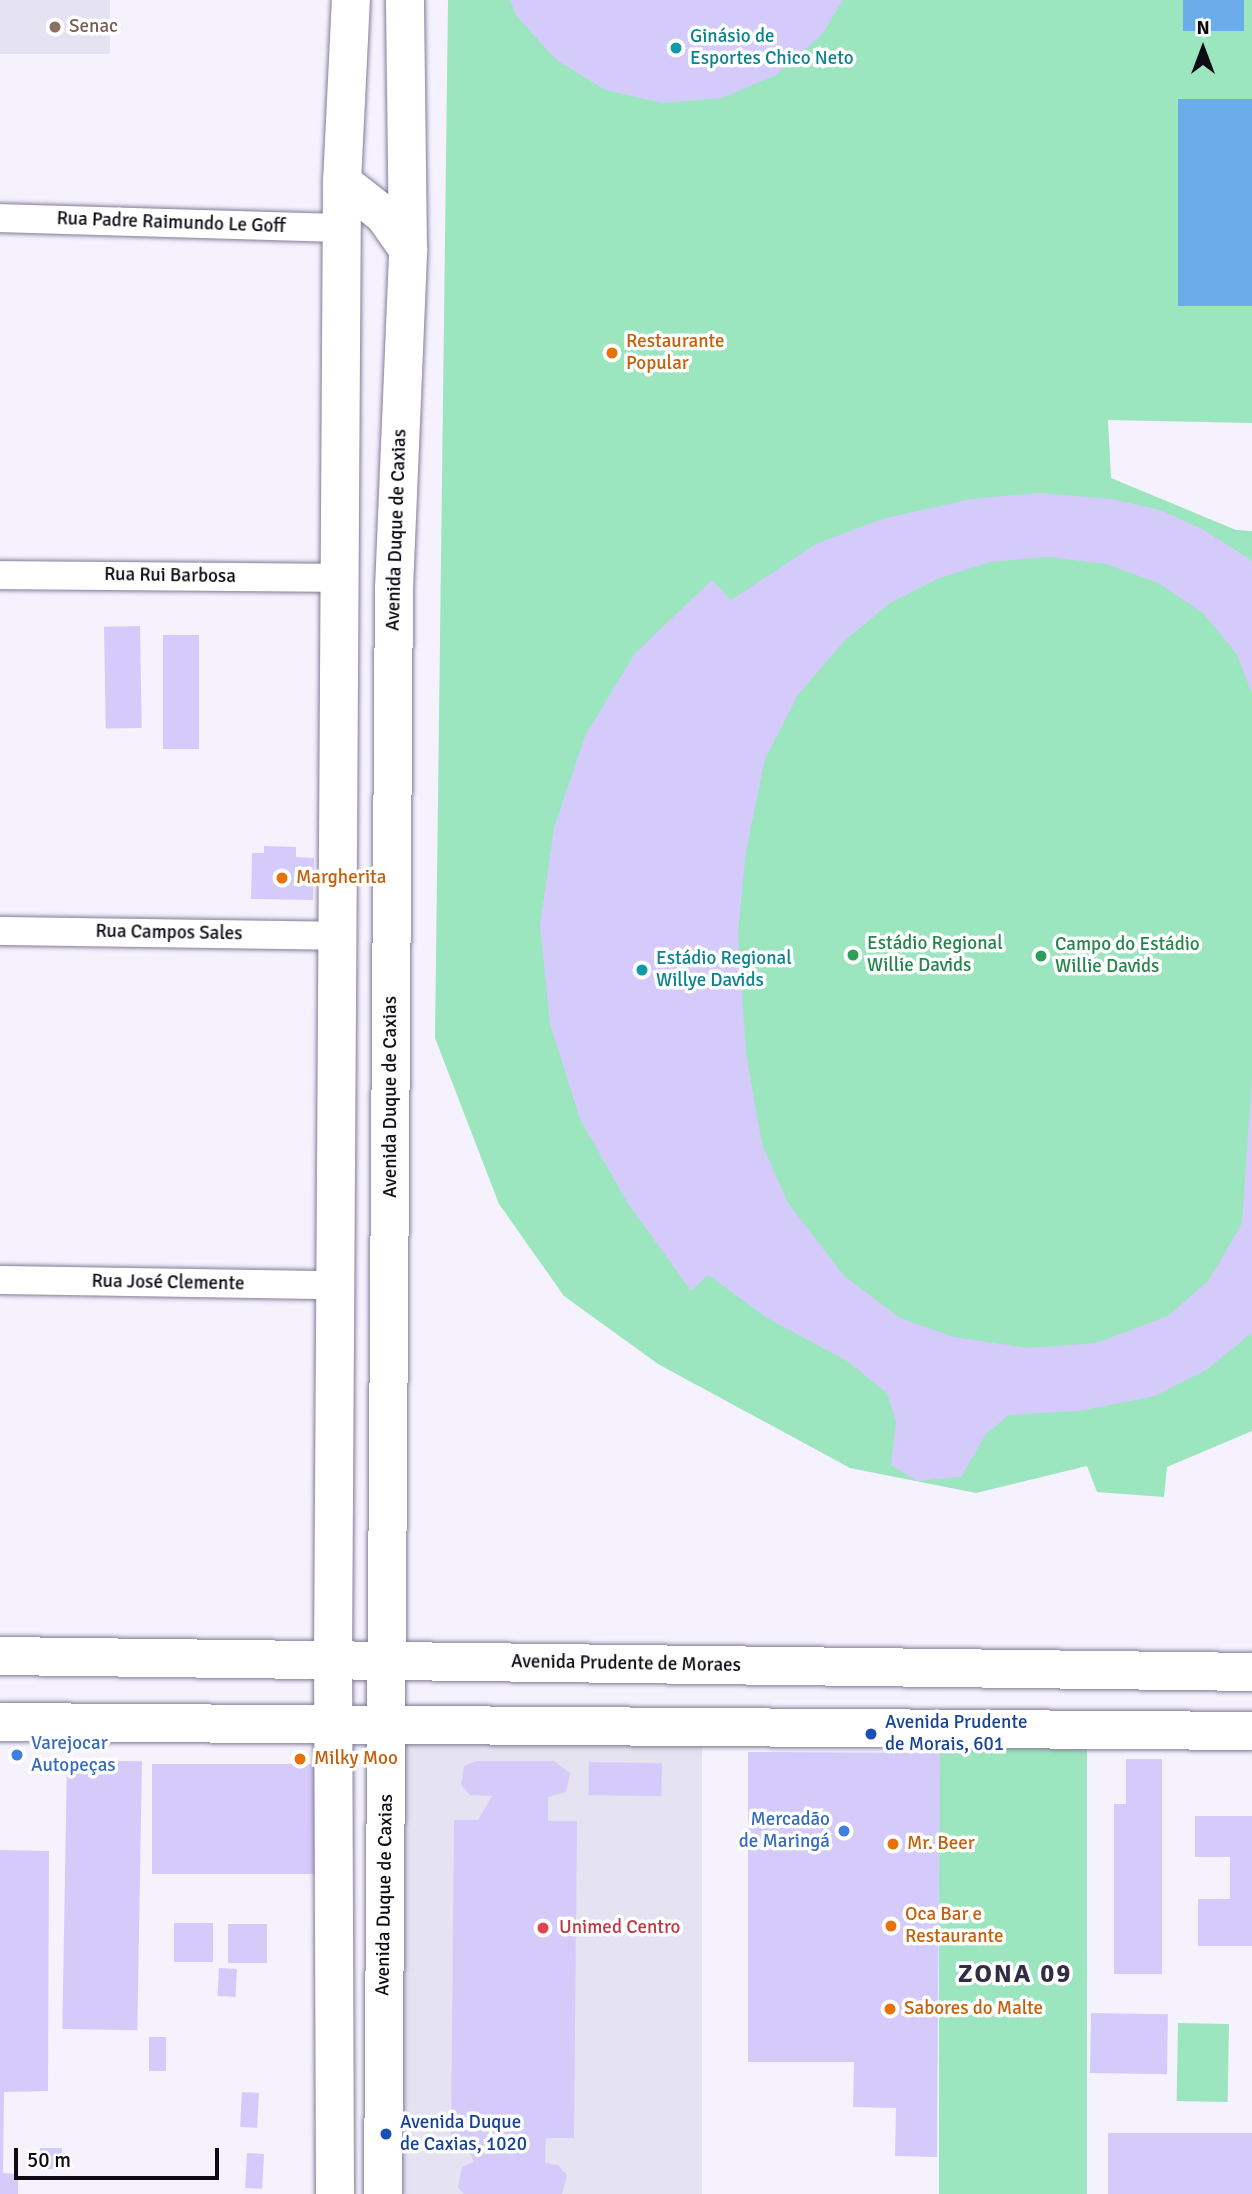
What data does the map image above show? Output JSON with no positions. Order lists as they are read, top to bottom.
{
  "streets": {
    "main road": ["Avenida Duque de Caxias", "Avenida Prudente de Moraes"],
    "street": [
      "Rua Padre Raimundo Le Goff",
      "Rua Rui Barbosa",
      "Rua Campos Sales",
      "Rua José Clemente"
    ]
  },
  "crossings": [
    ["Avenida Duque de Caxias", "Avenida Prudente de Moraes"]
  ],
  "districts": ["ZONA 09"],
  "places": [
    "Senac",
    "Ginásio de Esportes Chico Neto",
    "Restaurante Popular",
    "Margherita",
    "Estádio Regional Willie Davids",
    "Campo do Estádio Willie Davids",
    "Estádio Regional Willye Davids",
    "Avenida Prudente de Morais, 601",
    "Varejocar Autopeças",
    "Milky Moo",
    "Mercadão de Maringá",
    "Mr. Beer",
    "Oca Bar e Restaurante",
    "Unimed Centro",
    "Sabores do Malte",
    "Avenida Duque de Caxias, 1020"
  ],
  "scale_bar": "50 m",
  "north": "top"
}
